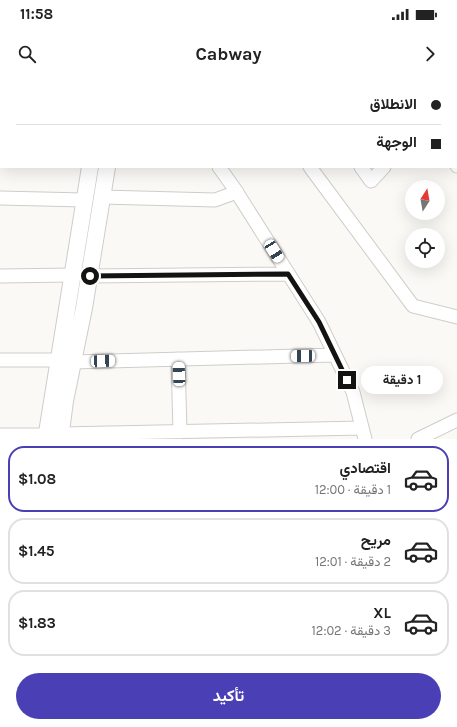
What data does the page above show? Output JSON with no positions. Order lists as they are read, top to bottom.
{
  "north": "top",
  "page": {
    "status": "11:58",
    "header": "Cabway",
    "banner": ["الانطلاق", "الوجهة"],
    "bubble": "1 دقيقة",
    "list": [
      {
        "name": "اقتصادي",
        "note": "1 دقيقة · 12:00",
        "value": "$1.08"
      },
      {
        "name": "مريح",
        "note": "2 دقيقة · 12:01",
        "value": "$1.45"
      },
      {
        "name": "XL",
        "note": "3 دقيقة · 12:02",
        "value": "$1.83"
      }
    ],
    "buttons": "تأكيد"
  }
}
